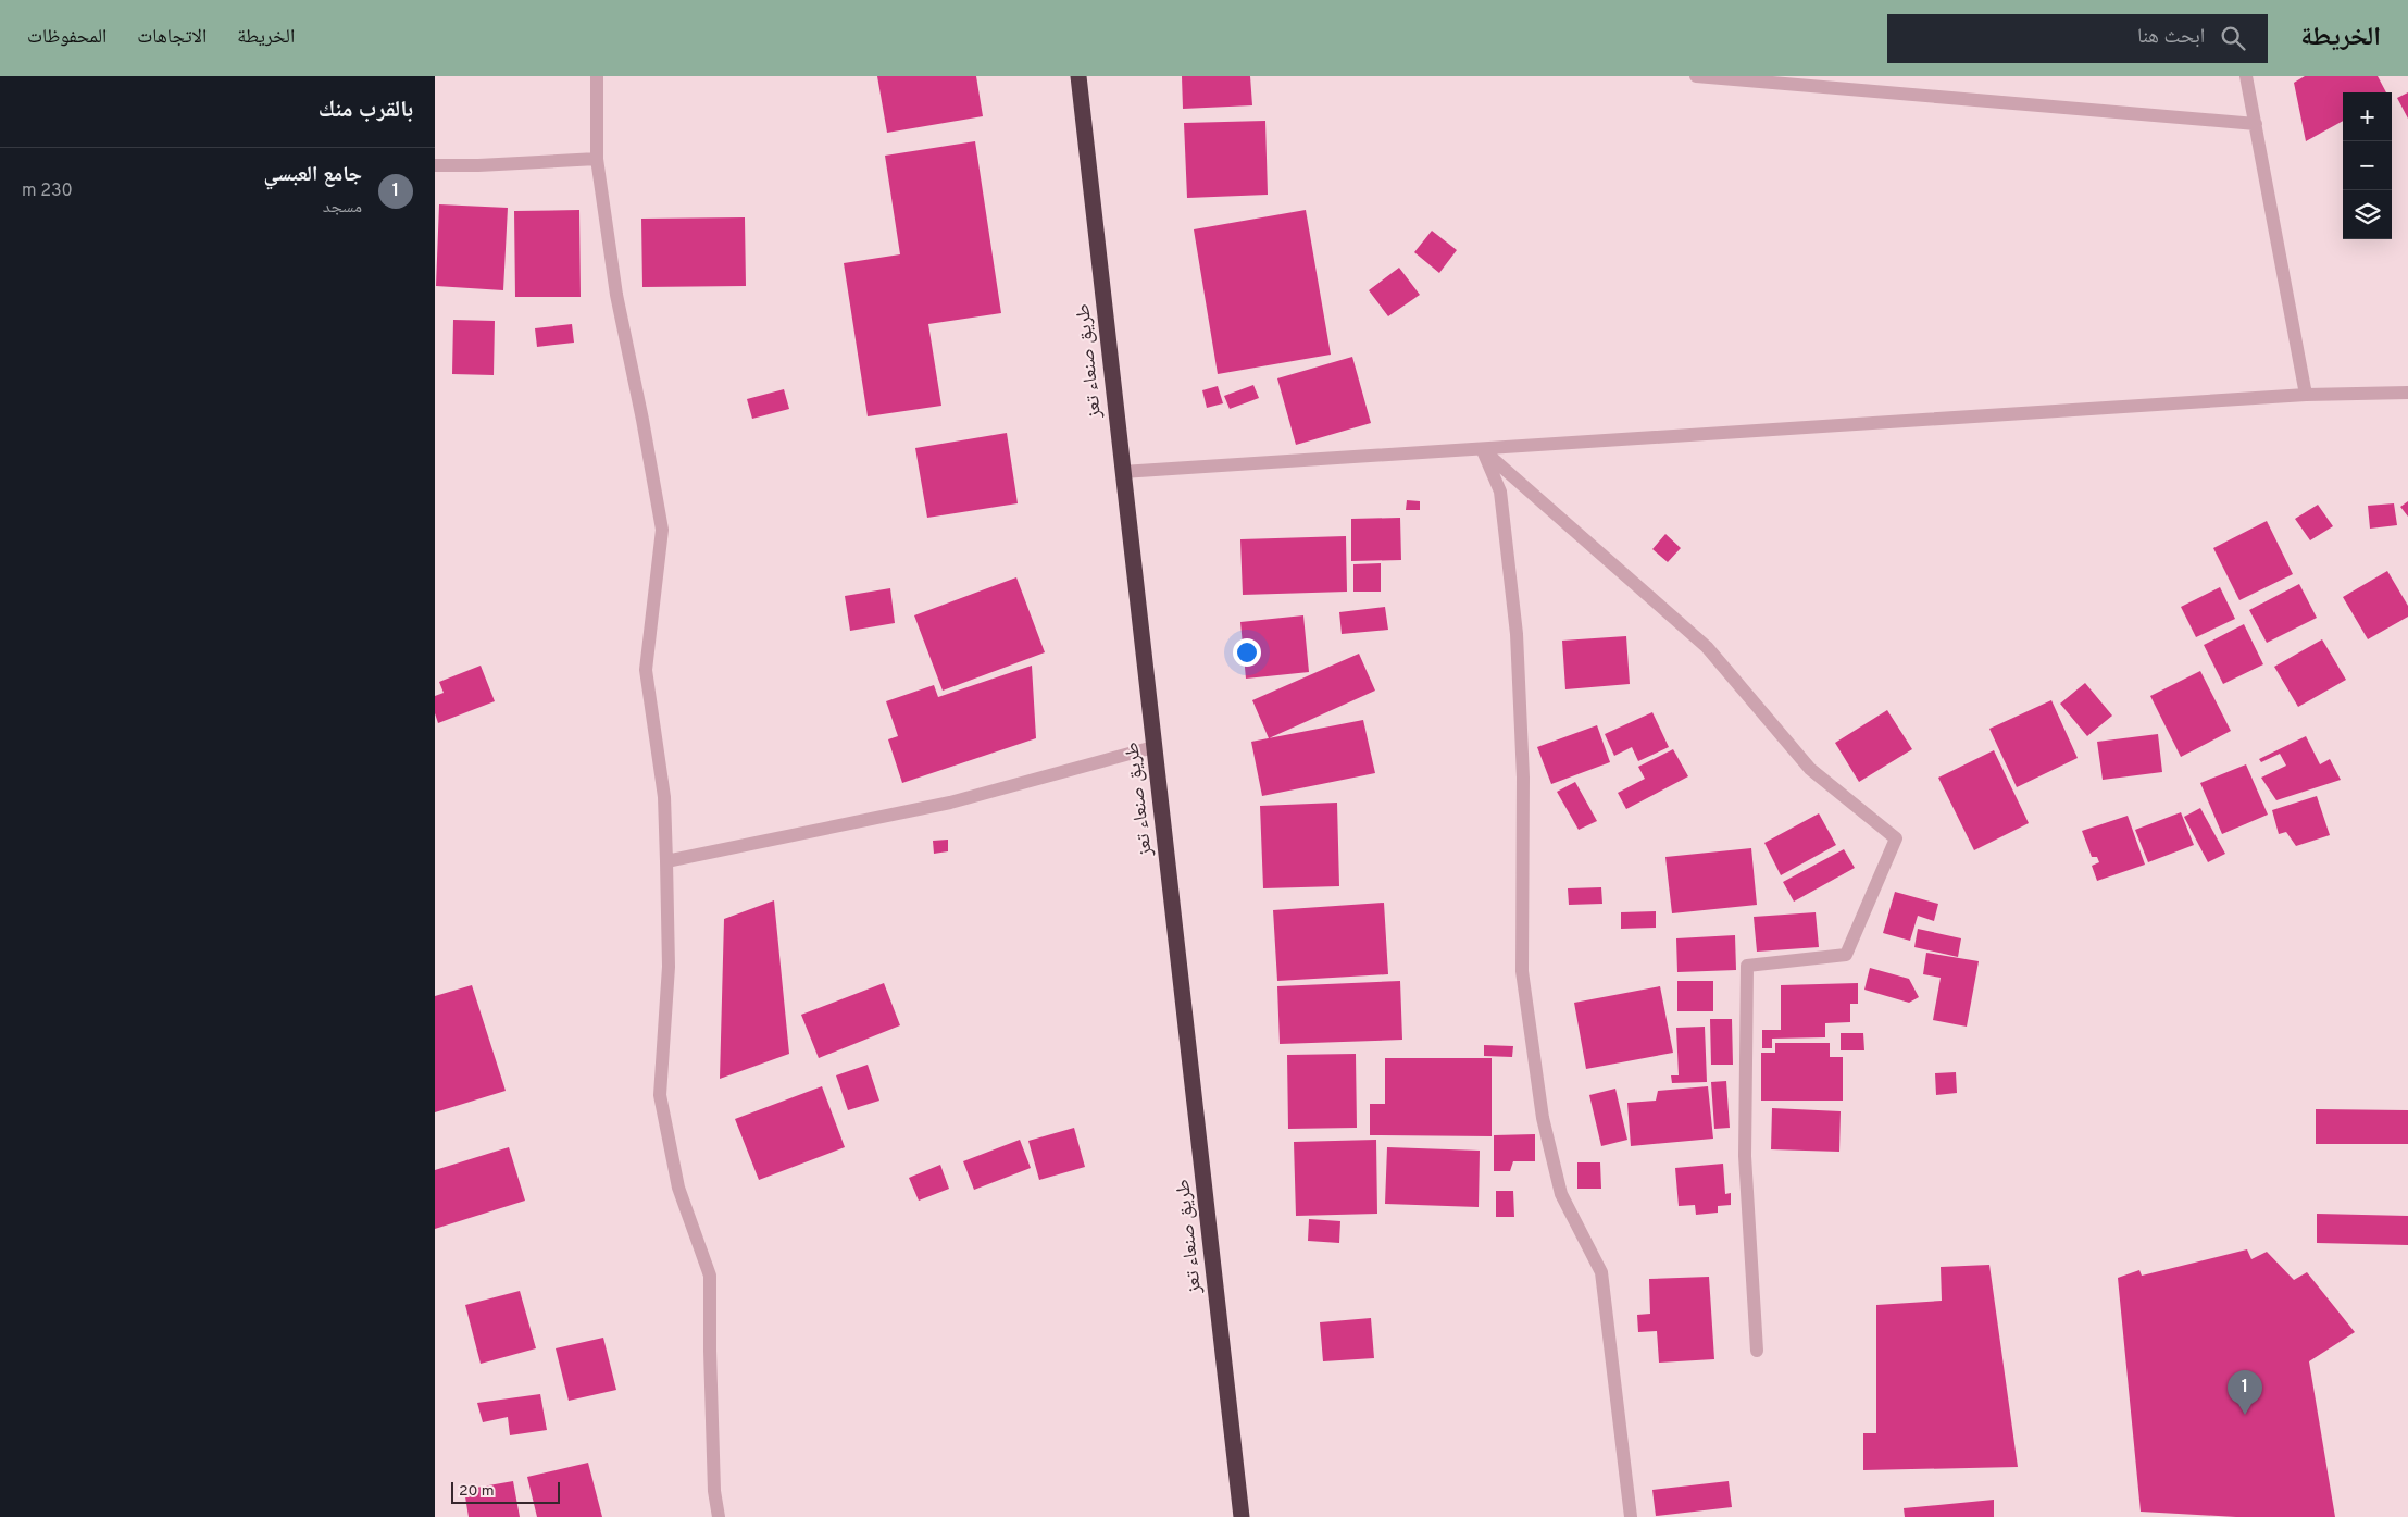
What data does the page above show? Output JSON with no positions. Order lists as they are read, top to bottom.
{
  "streets": {
    "highway": ["طريق صنعاء تعز"]
  },
  "scale_bar": "20 m",
  "page": {
    "header": "الخريطة",
    "search": "ابحث هنا",
    "nav": ["الخريطة", "الاتجاهات", "المحفوظات"],
    "heading": "بالقرب منك",
    "map_buttons": ["+", "−"],
    "list": [
      {
        "mark": "1",
        "name": "جامع العبسي",
        "note": "مسجد",
        "value": "230 m"
      }
    ],
    "pins": "1",
    "scale": "20 m"
  }
}
